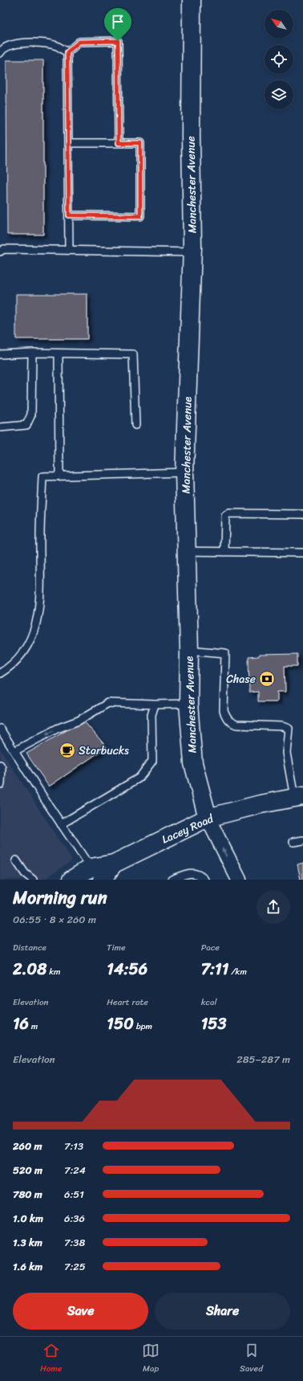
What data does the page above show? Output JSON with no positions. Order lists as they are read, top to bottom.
{
  "streets": {
    "street": ["Manchester Avenue", "Lacey Road"]
  },
  "crossings": [
    ["Manchester Avenue", "Lacey Road"]
  ],
  "places": {
    "bank": ["Chase"],
    "cafe": ["Starbucks"]
  },
  "north": "top left",
  "page": {
    "heading": ["Morning run", "06:55 · 8 × 260 m"],
    "stats": [
      ["Distance", "2.08 km"],
      ["Time", "14:56"],
      ["Pace", "7:11 /km"],
      ["Elevation", "16 m"],
      ["Heart rate", "150 bpm"],
      ["kcal", "153"]
    ],
    "chart": ["Elevation", "285–287 m"],
    "list": [
      {
        "name": "260 m",
        "note": "7:13"
      },
      {
        "name": "520 m",
        "note": "7:24"
      },
      {
        "name": "780 m",
        "note": "6:51"
      },
      {
        "name": "1.0 km",
        "note": "6:36"
      },
      {
        "name": "1.3 km",
        "note": "7:38"
      },
      {
        "name": "1.6 km",
        "note": "7:25"
      }
    ],
    "buttons": ["Save", "Share"],
    "tabs": ["Home", "Map", "Saved"]
  }
}
